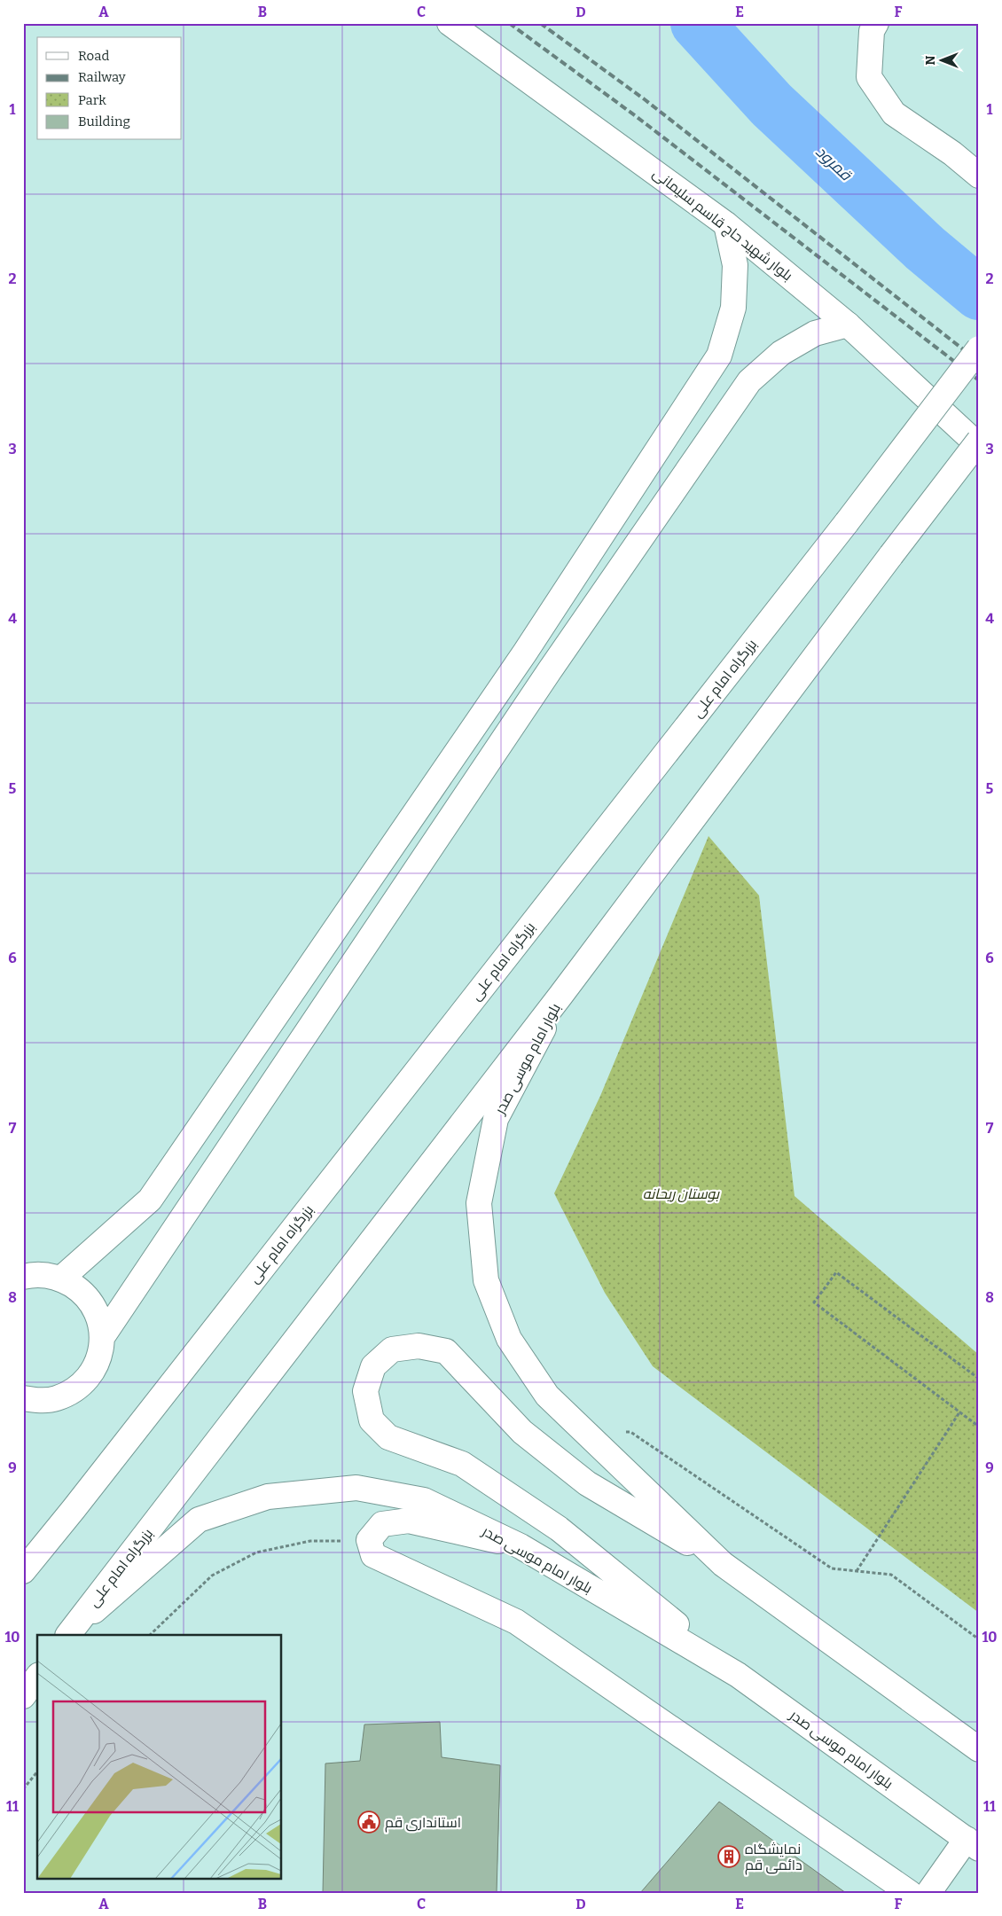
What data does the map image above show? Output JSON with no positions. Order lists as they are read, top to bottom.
{
  "streets": {
    "main road": ["بلوار شهید حاج قاسم سلیمانی", "بزرگراه امام علی", "بلوار امام موسی صدر"]
  },
  "crossings": [
    ["بزرگراه امام علی", "بلوار امام موسی صدر"]
  ],
  "water": ["قمرود"],
  "parks": ["بوستان ریحانه"],
  "places": {
    "public building": ["استانداری قم"],
    "building": ["نمایشگاه دائمی قم"]
  },
  "legend": [
    "Road",
    "Railway",
    "Park",
    "Building"
  ],
  "north": "left",
  "grid": {
    "columns": [
      "A",
      "B",
      "C",
      "D",
      "E",
      "F"
    ],
    "rows": [
      "1",
      "2",
      "3",
      "4",
      "5",
      "6",
      "7",
      "8",
      "9",
      "10",
      "11"
    ]
  }
}
